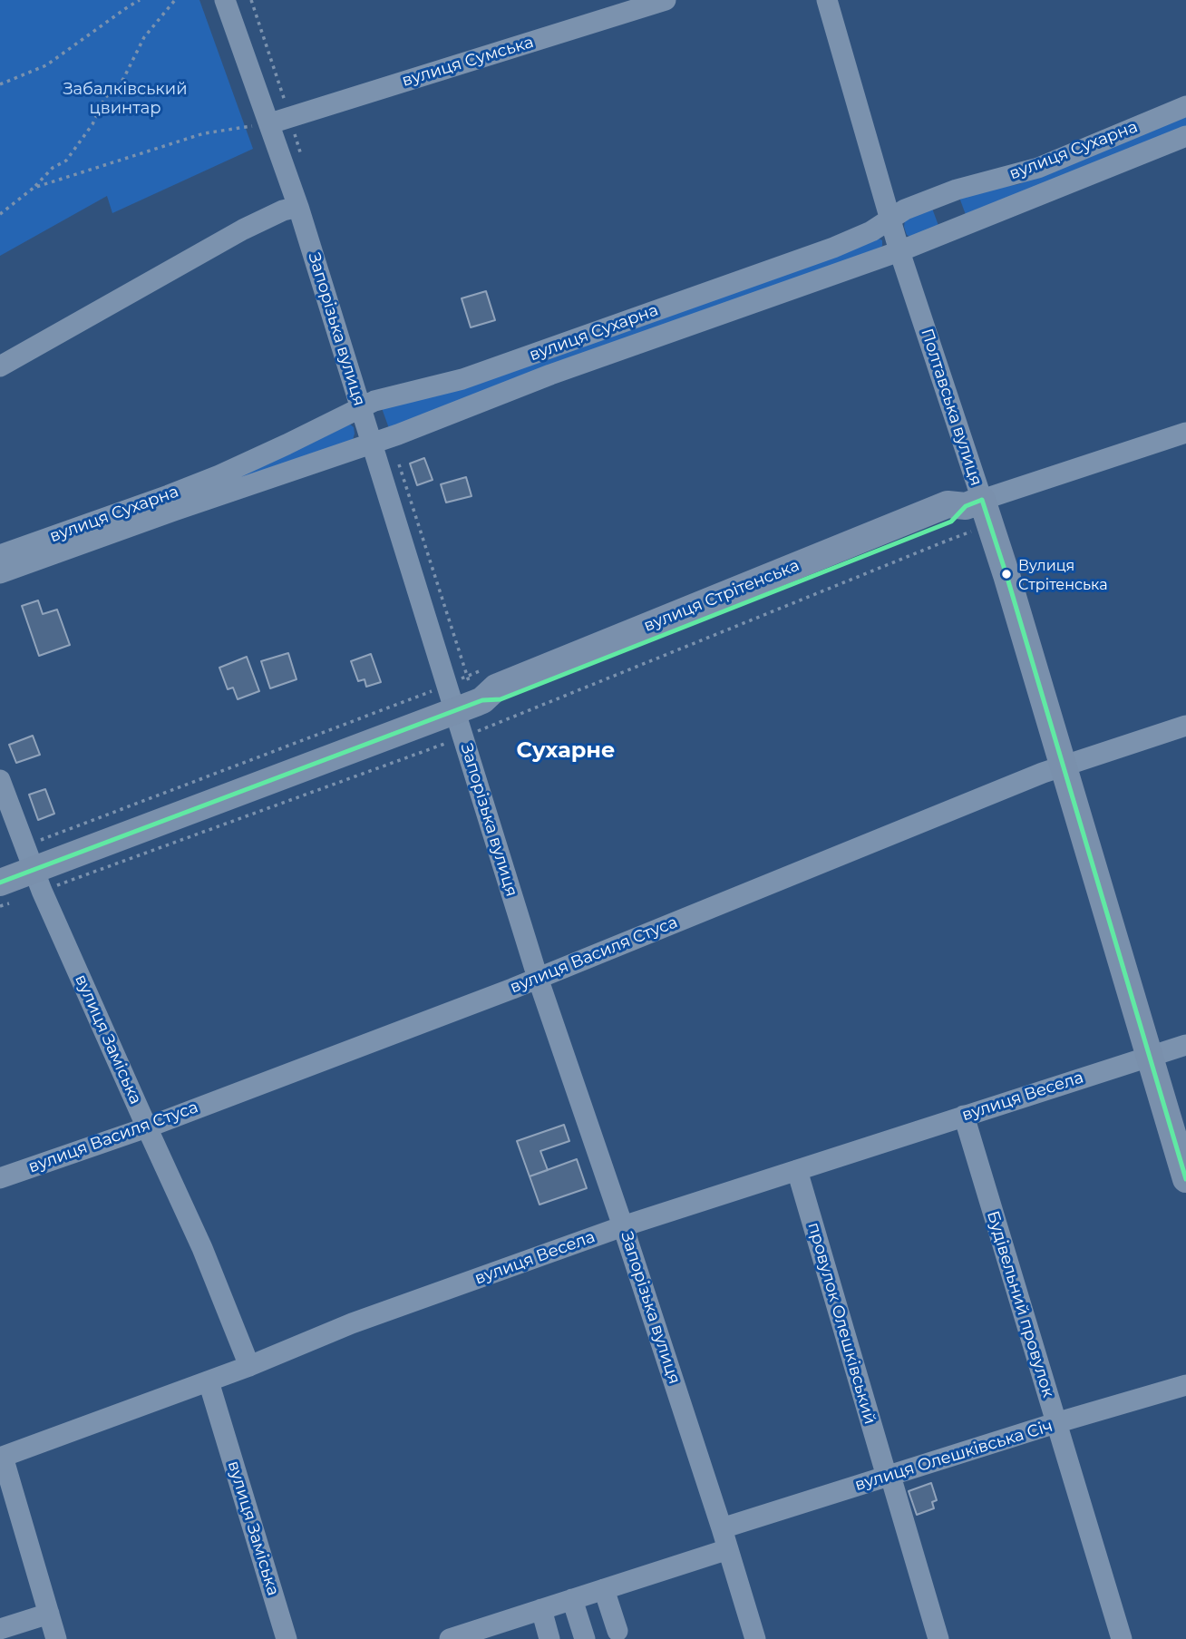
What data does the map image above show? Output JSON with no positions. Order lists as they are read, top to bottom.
{
  "streets": {
    "main road": ["Полтавська вулиця", "вулиця Стрітенська"],
    "street": [
      "вулиця Сумська",
      "вулиця Сухарна",
      "Запорізька вулиця",
      "вулиця Василя Стуса",
      "вулиця Заміська",
      "вулиця Весела",
      "Будівельний провулок",
      "провулок Олешківський",
      "вулиця Олешківська Січ"
    ]
  },
  "crossings": [
    ["вулиця Сумська", "Запорізька вулиця"],
    ["вулиця Сухарна", "Запорізька вулиця"],
    ["вулиця Сухарна", "Полтавська вулиця"],
    ["Запорізька вулиця", "вулиця Стрітенська"],
    ["Запорізька вулиця", "вулиця Василя Стуса"],
    ["Запорізька вулиця", "вулиця Весела"],
    ["Запорізька вулиця", "вулиця Олешківська Січ"],
    ["Полтавська вулиця", "вулиця Стрітенська"],
    ["Полтавська вулиця", "вулиця Василя Стуса"],
    ["Полтавська вулиця", "вулиця Весела"],
    ["вулиця Стрітенська", "вулиця Заміська"],
    ["вулиця Василя Стуса", "вулиця Заміська"],
    ["вулиця Заміська", "вулиця Весела"],
    ["вулиця Весела", "Будівельний провулок"],
    ["вулиця Весела", "провулок Олешківський"],
    ["Будівельний провулок", "вулиця Олешківська Січ"],
    ["провулок Олешківський", "вулиця Олешківська Січ"]
  ],
  "districts": ["Сухарне"],
  "parks": ["Забалківський цвинтар"],
  "places": ["Вулиця Стрітенська"]
}
